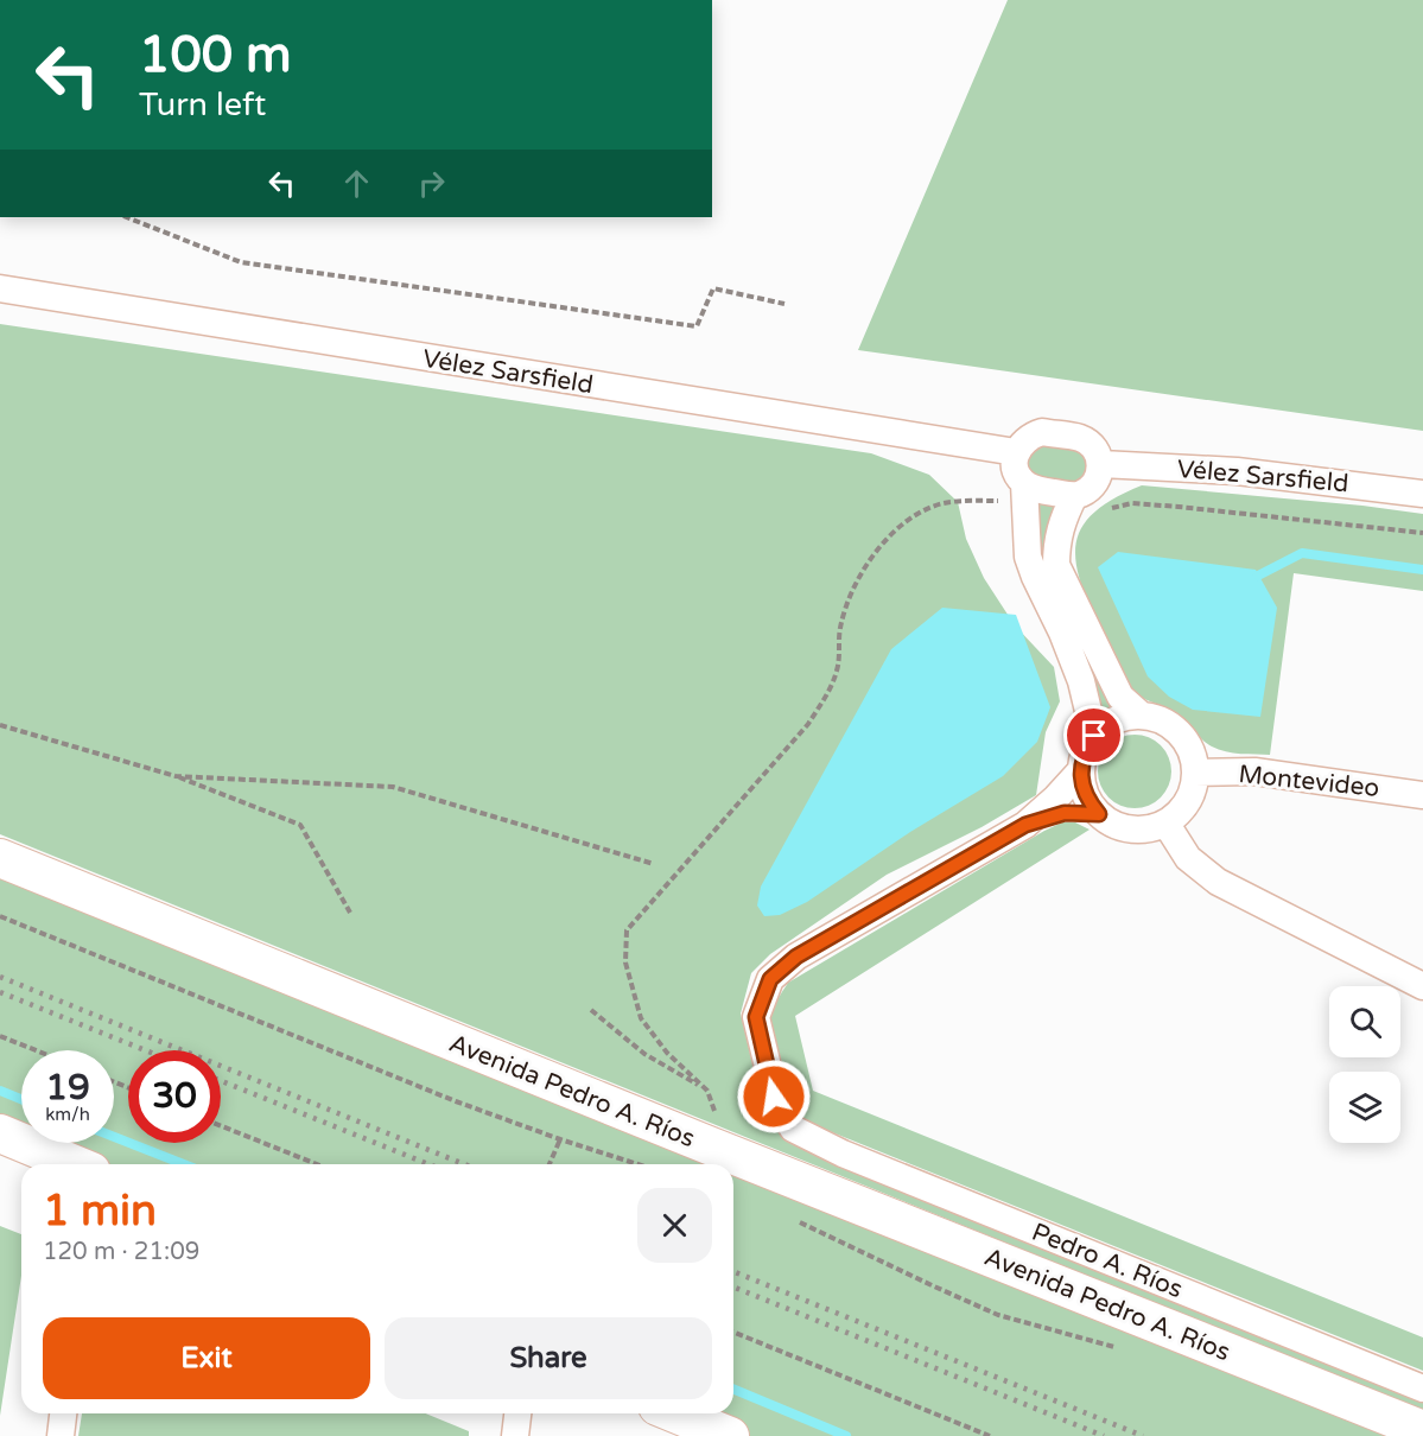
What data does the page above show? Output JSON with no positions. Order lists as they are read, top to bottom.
{
  "streets": {
    "main road": ["Avenida Pedro A. Ríos"],
    "street": ["Vélez Sarsfield", "Montevideo", "Pedro A. Ríos"]
  },
  "page": {
    "turn": ["100 m", "Turn left"],
    "speed": "19 km/h",
    "limit": "30",
    "heading": ["1 min", "120 m · 21:09"],
    "buttons": ["Exit", "Share"]
  }
}
